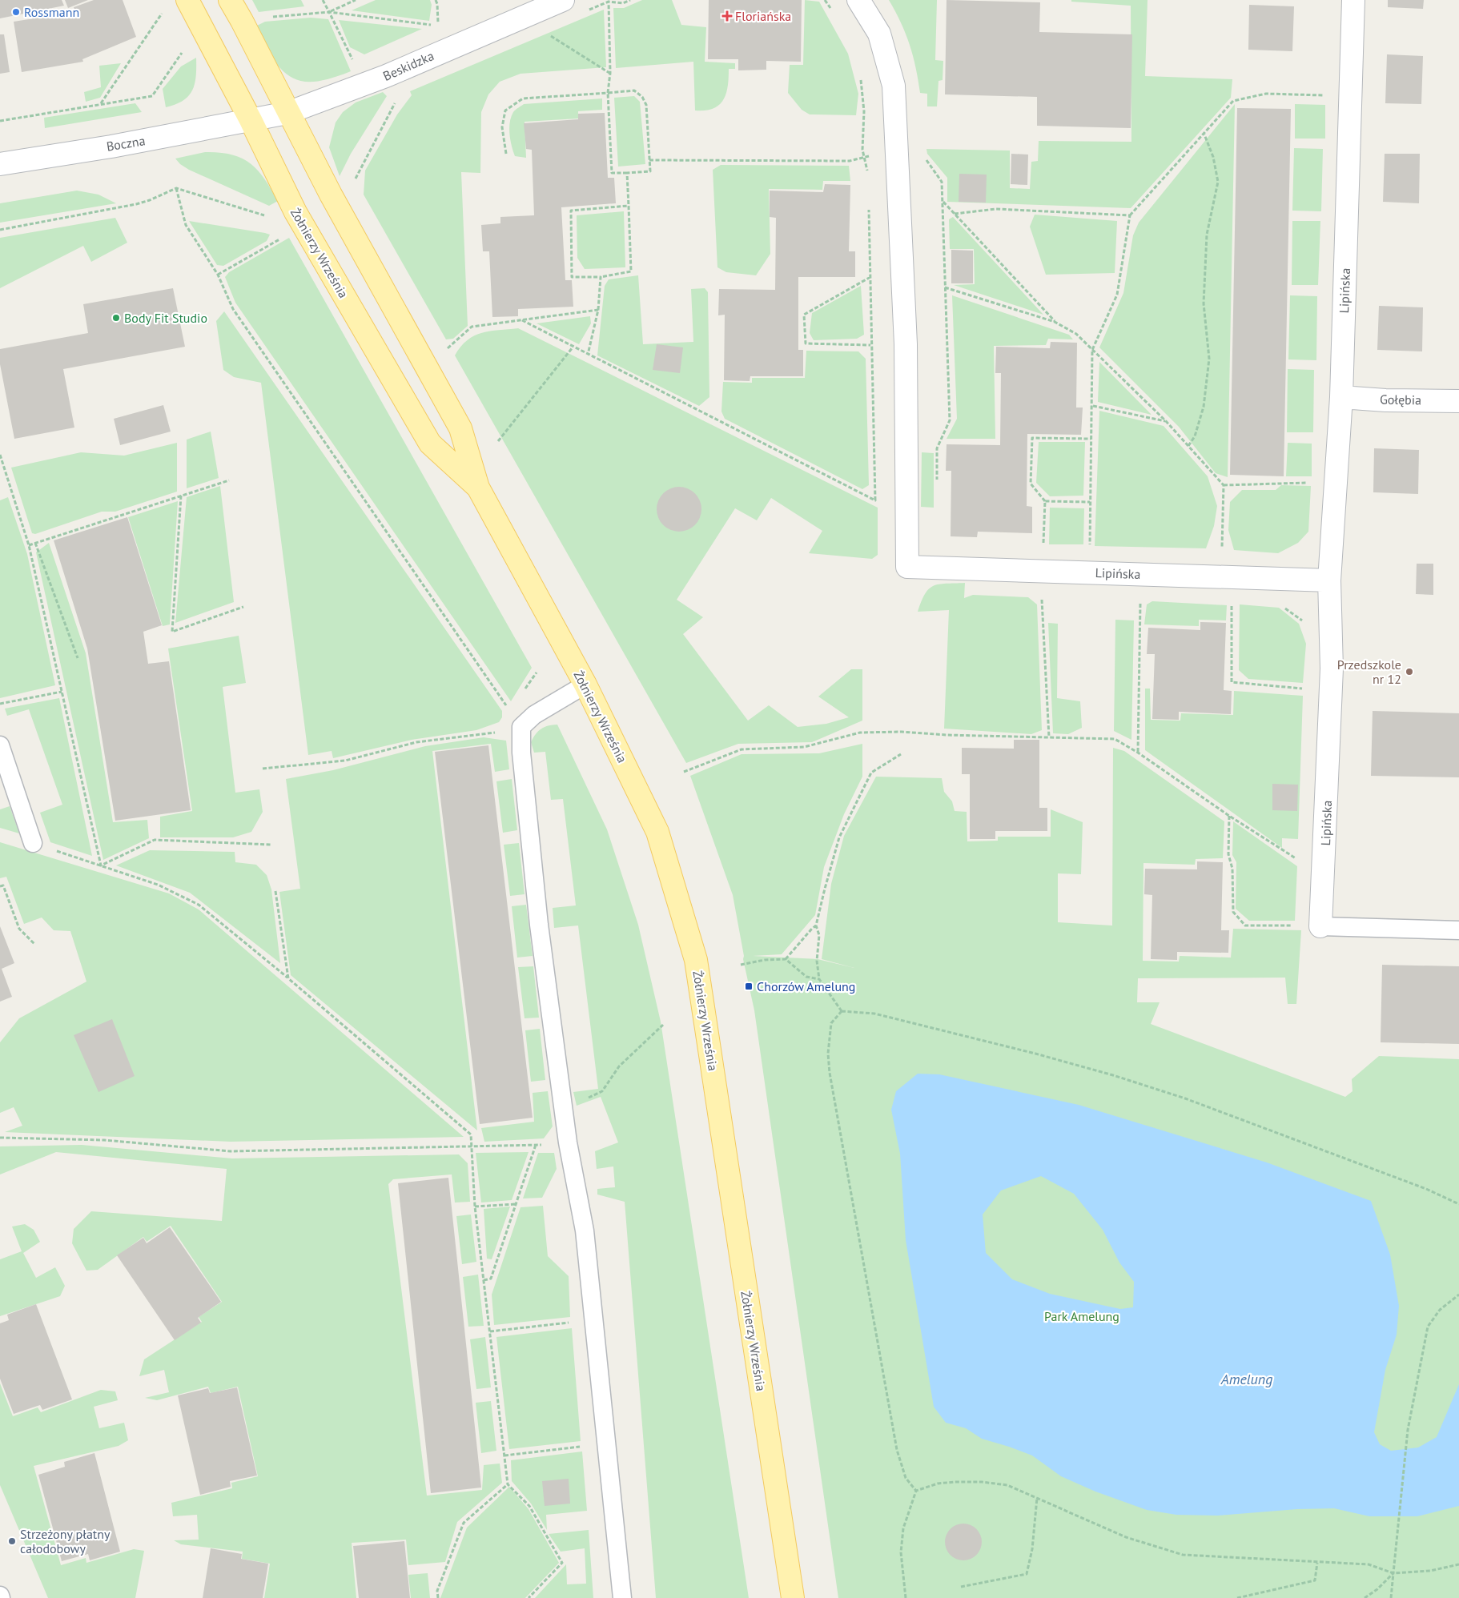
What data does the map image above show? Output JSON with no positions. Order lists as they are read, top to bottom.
{
  "streets": {
    "main road": ["Żołnierzy Września"],
    "street": [
      "Beskidzka",
      "Boczna",
      "Lipińska",
      "Gołębia"
    ]
  },
  "crossings": [
    ["Beskidzka", "Boczna"],
    ["Beskidzka", "Żołnierzy Września"],
    ["Boczna", "Żołnierzy Września"],
    ["Lipińska", "Gołębia"]
  ],
  "water": ["Amelung"],
  "parks": ["Park Amelung"],
  "places": {
    "other": [
      "Rossmann",
      "Body Fit Studio",
      "Przedszkole nr 12",
      "Strzeżony płatny całodobowy"
    ],
    "health": ["Floriańska"],
    "transit": ["Chorzów Amelung"]
  }
}
